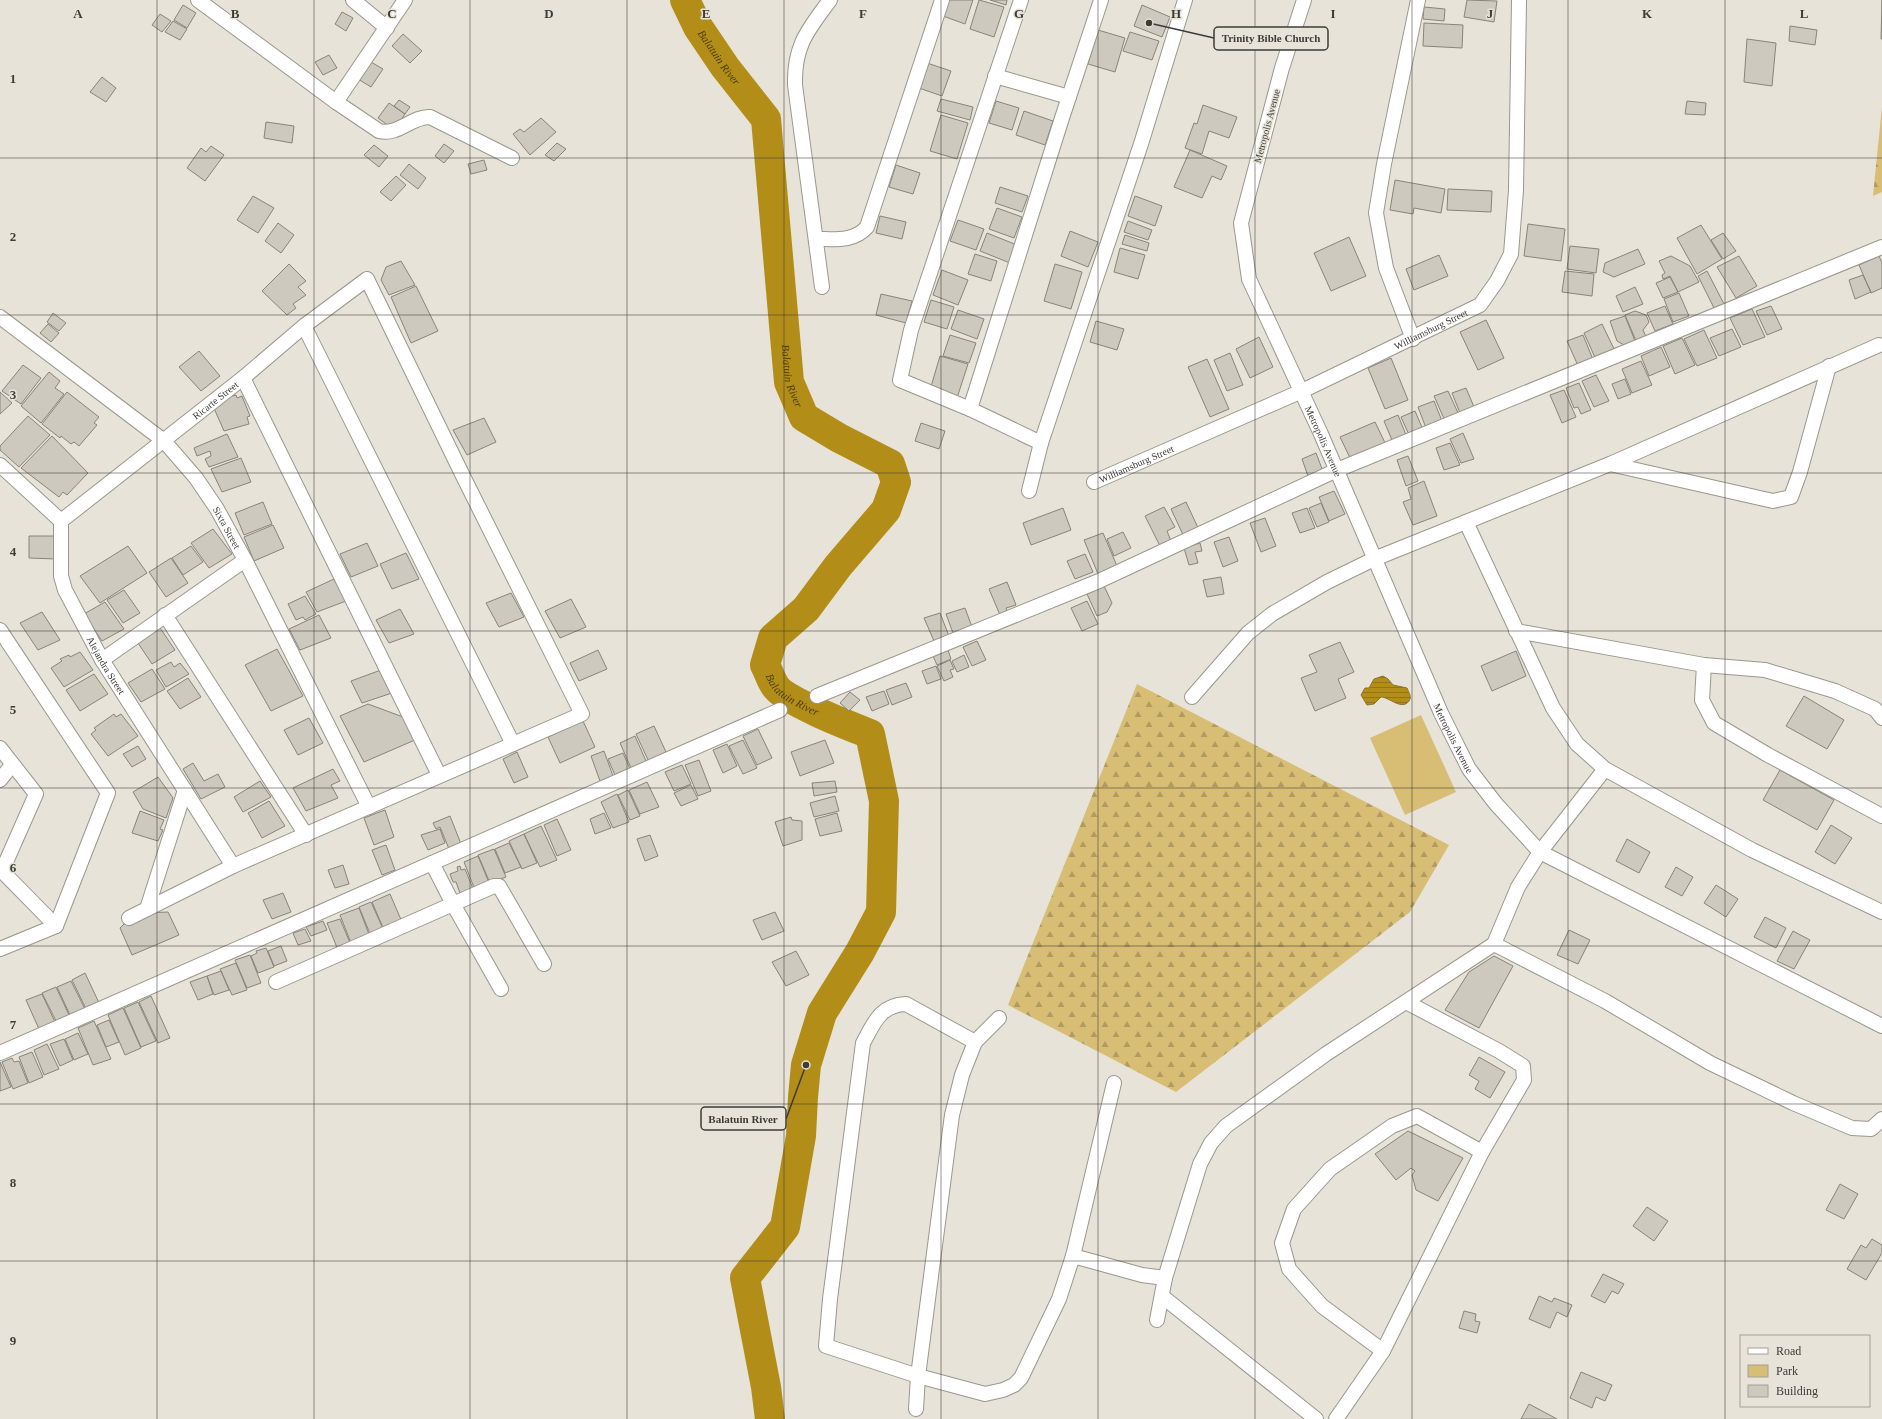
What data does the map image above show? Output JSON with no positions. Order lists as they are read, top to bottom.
{
  "streets": {
    "street": [
      "Metropolis Avenue",
      "Williamsburg Street",
      "Ricarte Street",
      "Sixta Street",
      "Alejandra Street"
    ]
  },
  "crossings": [
    ["Metropolis Avenue", "Williamsburg Street"],
    ["Ricarte Street", "Sixta Street"],
    ["Ricarte Street", "Alejandra Street"]
  ],
  "water": ["Balatuin River"],
  "places": ["Trinity Bible Church", "Balatuin River"],
  "legend": ["Road", "Park", "Building"],
  "grid": {
    "columns": [
      "A",
      "B",
      "C",
      "D",
      "E",
      "F",
      "G",
      "H",
      "I",
      "J",
      "K",
      "L"
    ],
    "rows": [
      "1",
      "2",
      "3",
      "4",
      "5",
      "6",
      "7",
      "8",
      "9"
    ]
  }
}
